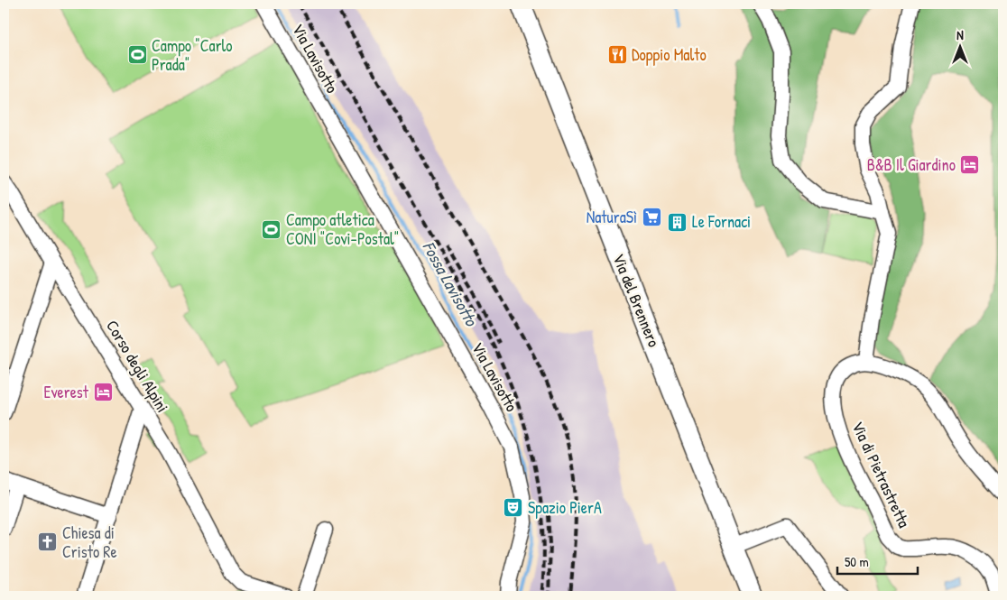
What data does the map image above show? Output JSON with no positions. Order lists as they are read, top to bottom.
{
  "streets": {
    "main road": ["Via del Brennero"],
    "street": ["Via Lavisotto", "Corso degli Alpini", "Via di Pietrastretta"]
  },
  "water": ["Fossa Lavisotto"],
  "places": {
    "sports": ["Campo \"Carlo Prada\"", "Campo atletica CONI \"Covi-Postal\""],
    "restaurant": ["Doppio Malto"],
    "hotel": ["B&B Il Giardino", "Everest"],
    "supermarket": ["NaturaSì"],
    "building": ["Le Fornaci"],
    "theatre": ["Spazio PierA"],
    "church": ["Chiesa di Cristo Re"]
  },
  "scale_bar": "50 m",
  "north": "top"
}
